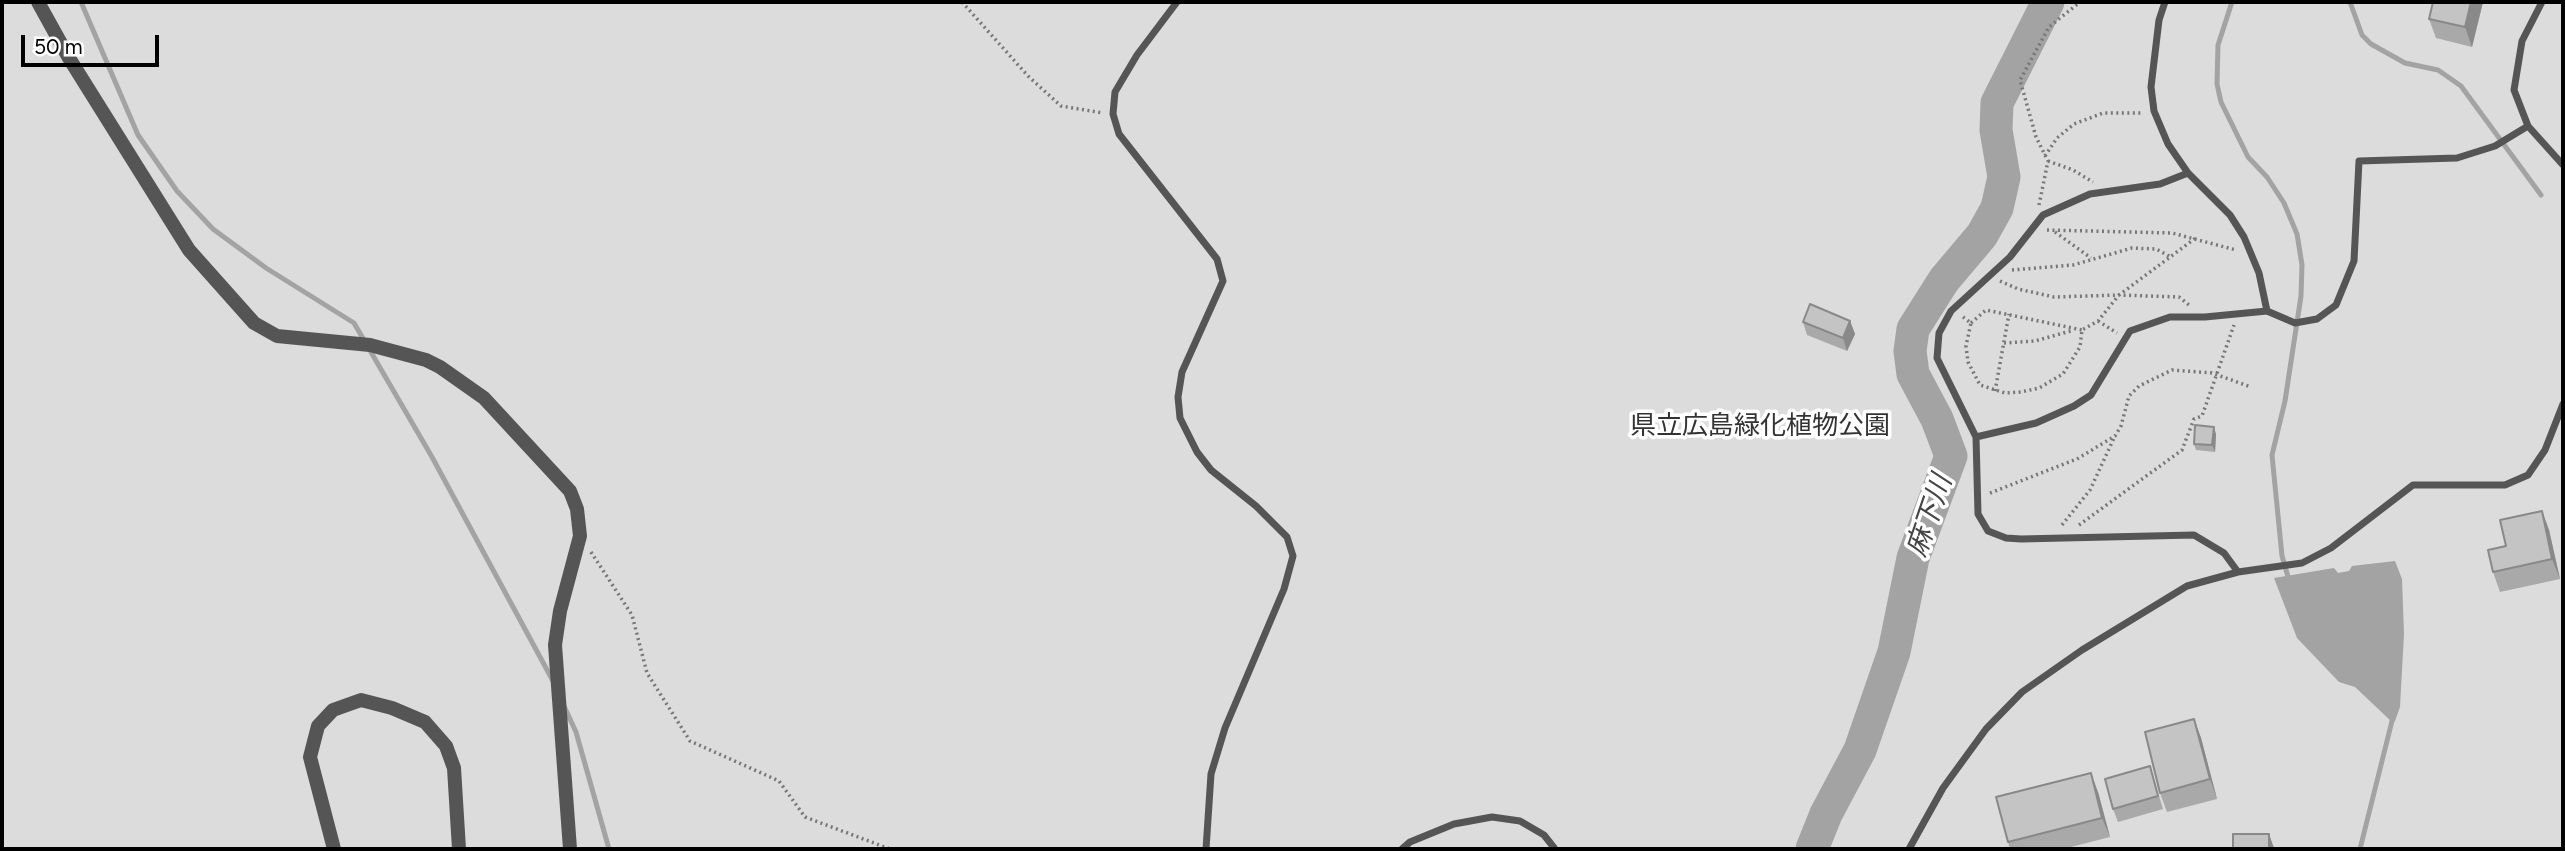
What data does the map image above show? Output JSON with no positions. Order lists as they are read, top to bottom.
{
  "water": ["麻下川"],
  "parks": ["県立広島緑化植物公園"],
  "scale_bar": "50 m"
}
